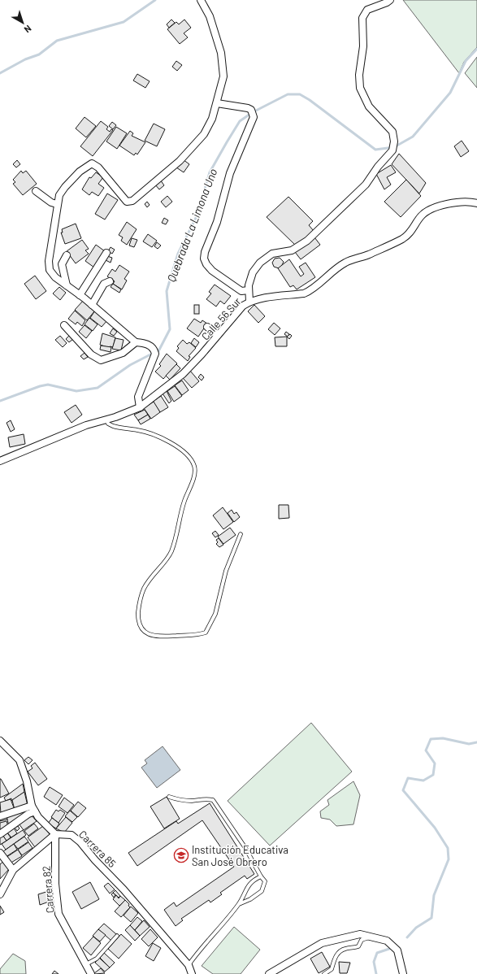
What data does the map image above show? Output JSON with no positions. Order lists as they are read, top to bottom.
{
  "streets": {
    "street": ["Calle 56 Sur", "Carrera 85", "Carrera 82"]
  },
  "crossings": [
    ["Carrera 85", "Carrera 82"]
  ],
  "water": ["Quebrada La Limona Uno"],
  "places": {
    "school or university": ["Institución Educativa San José Obrero"]
  },
  "north": "bottom right"
}
